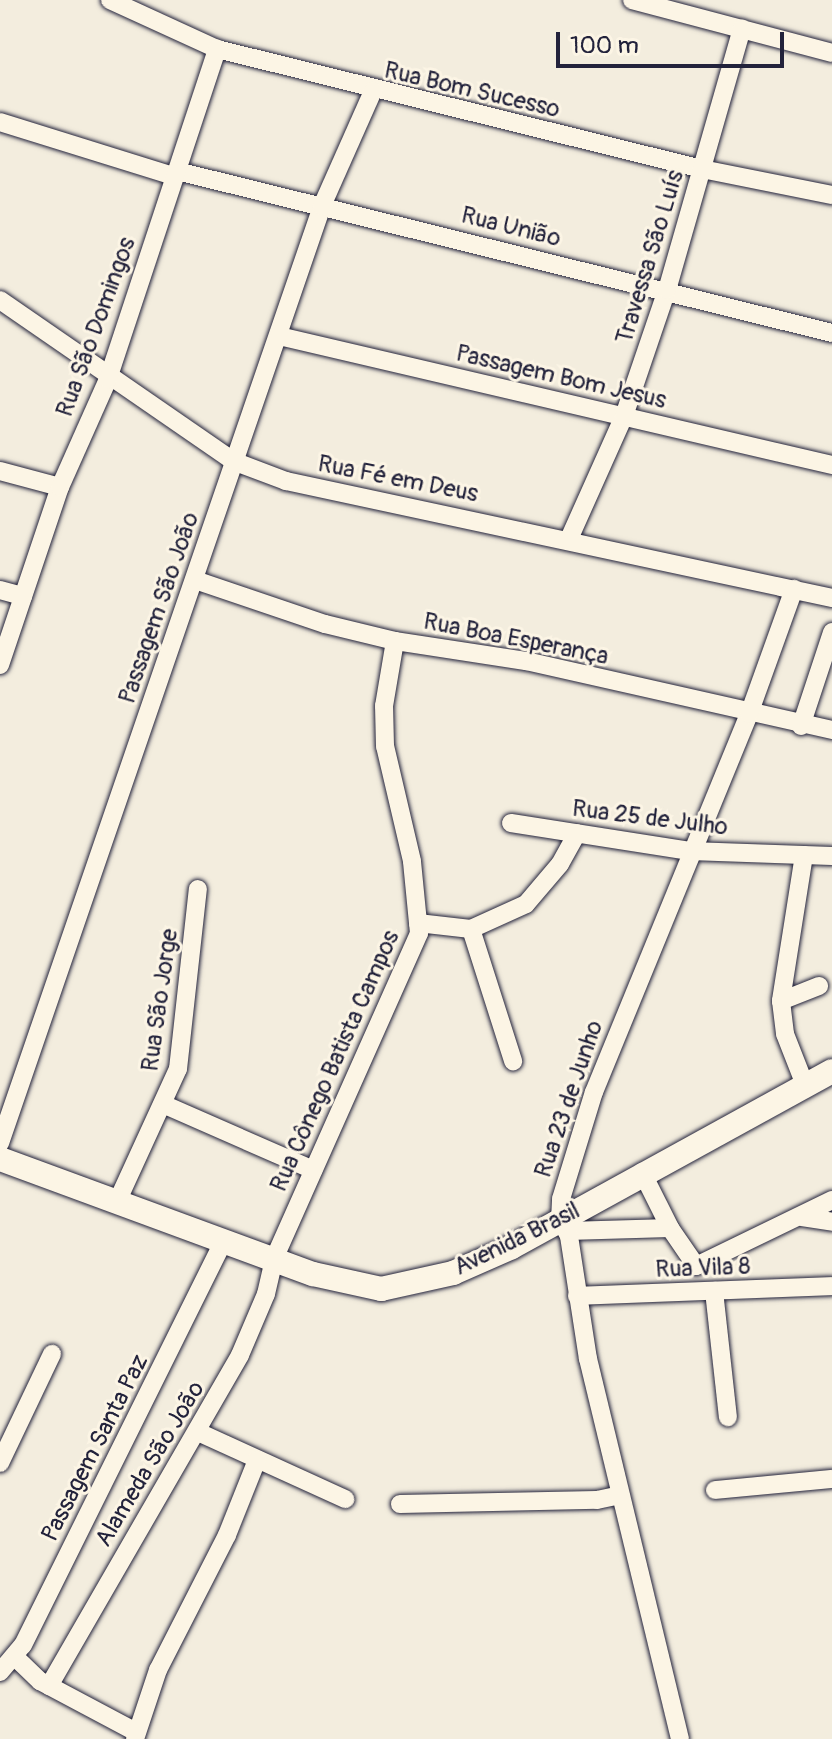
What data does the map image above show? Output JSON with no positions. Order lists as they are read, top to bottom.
{
  "streets": {
    "main road": ["Avenida Brasil"],
    "street": [
      "Rua Bom Sucesso",
      "Rua União",
      "Travessa São Luís",
      "Rua São Domingos",
      "Passagem Bom Jesus",
      "Rua Fé em Deus",
      "Passagem São João",
      "Rua Boa Esperança",
      "Rua 25 de Julho",
      "Rua São Jorge",
      "Rua Cônego Batista Campos",
      "Rua 23 de Junho",
      "Rua Vila 8",
      "Passagem Santa Paz",
      "Alameda São João"
    ]
  },
  "crossings": [
    ["Rua Bom Sucesso", "Travessa São Luís"],
    ["Rua Bom Sucesso", "Rua São Domingos"],
    ["Rua Bom Sucesso", "Passagem São João"],
    ["Rua União", "Travessa São Luís"],
    ["Rua União", "Rua São Domingos"],
    ["Rua União", "Passagem São João"],
    ["Travessa São Luís", "Passagem Bom Jesus"],
    ["Travessa São Luís", "Rua Fé em Deus"],
    ["Rua São Domingos", "Rua Fé em Deus"],
    ["Passagem Bom Jesus", "Passagem São João"],
    ["Rua Fé em Deus", "Passagem São João"],
    ["Rua Fé em Deus", "Rua 23 de Junho"],
    ["Passagem São João", "Rua Boa Esperança"],
    ["Rua Boa Esperança", "Rua Cônego Batista Campos"],
    ["Rua Boa Esperança", "Rua 23 de Junho"],
    ["Rua 25 de Julho", "Rua 23 de Junho"],
    ["Rua São Jorge", "Avenida Brasil"],
    ["Rua Cônego Batista Campos", "Avenida Brasil"],
    ["Rua Cônego Batista Campos", "Alameda São João"],
    ["Rua 23 de Junho", "Avenida Brasil"],
    ["Rua 23 de Junho", "Rua Vila 8"],
    ["Avenida Brasil", "Passagem Santa Paz"],
    ["Avenida Brasil", "Alameda São João"]
  ],
  "scale_bar": "100 m"
}
